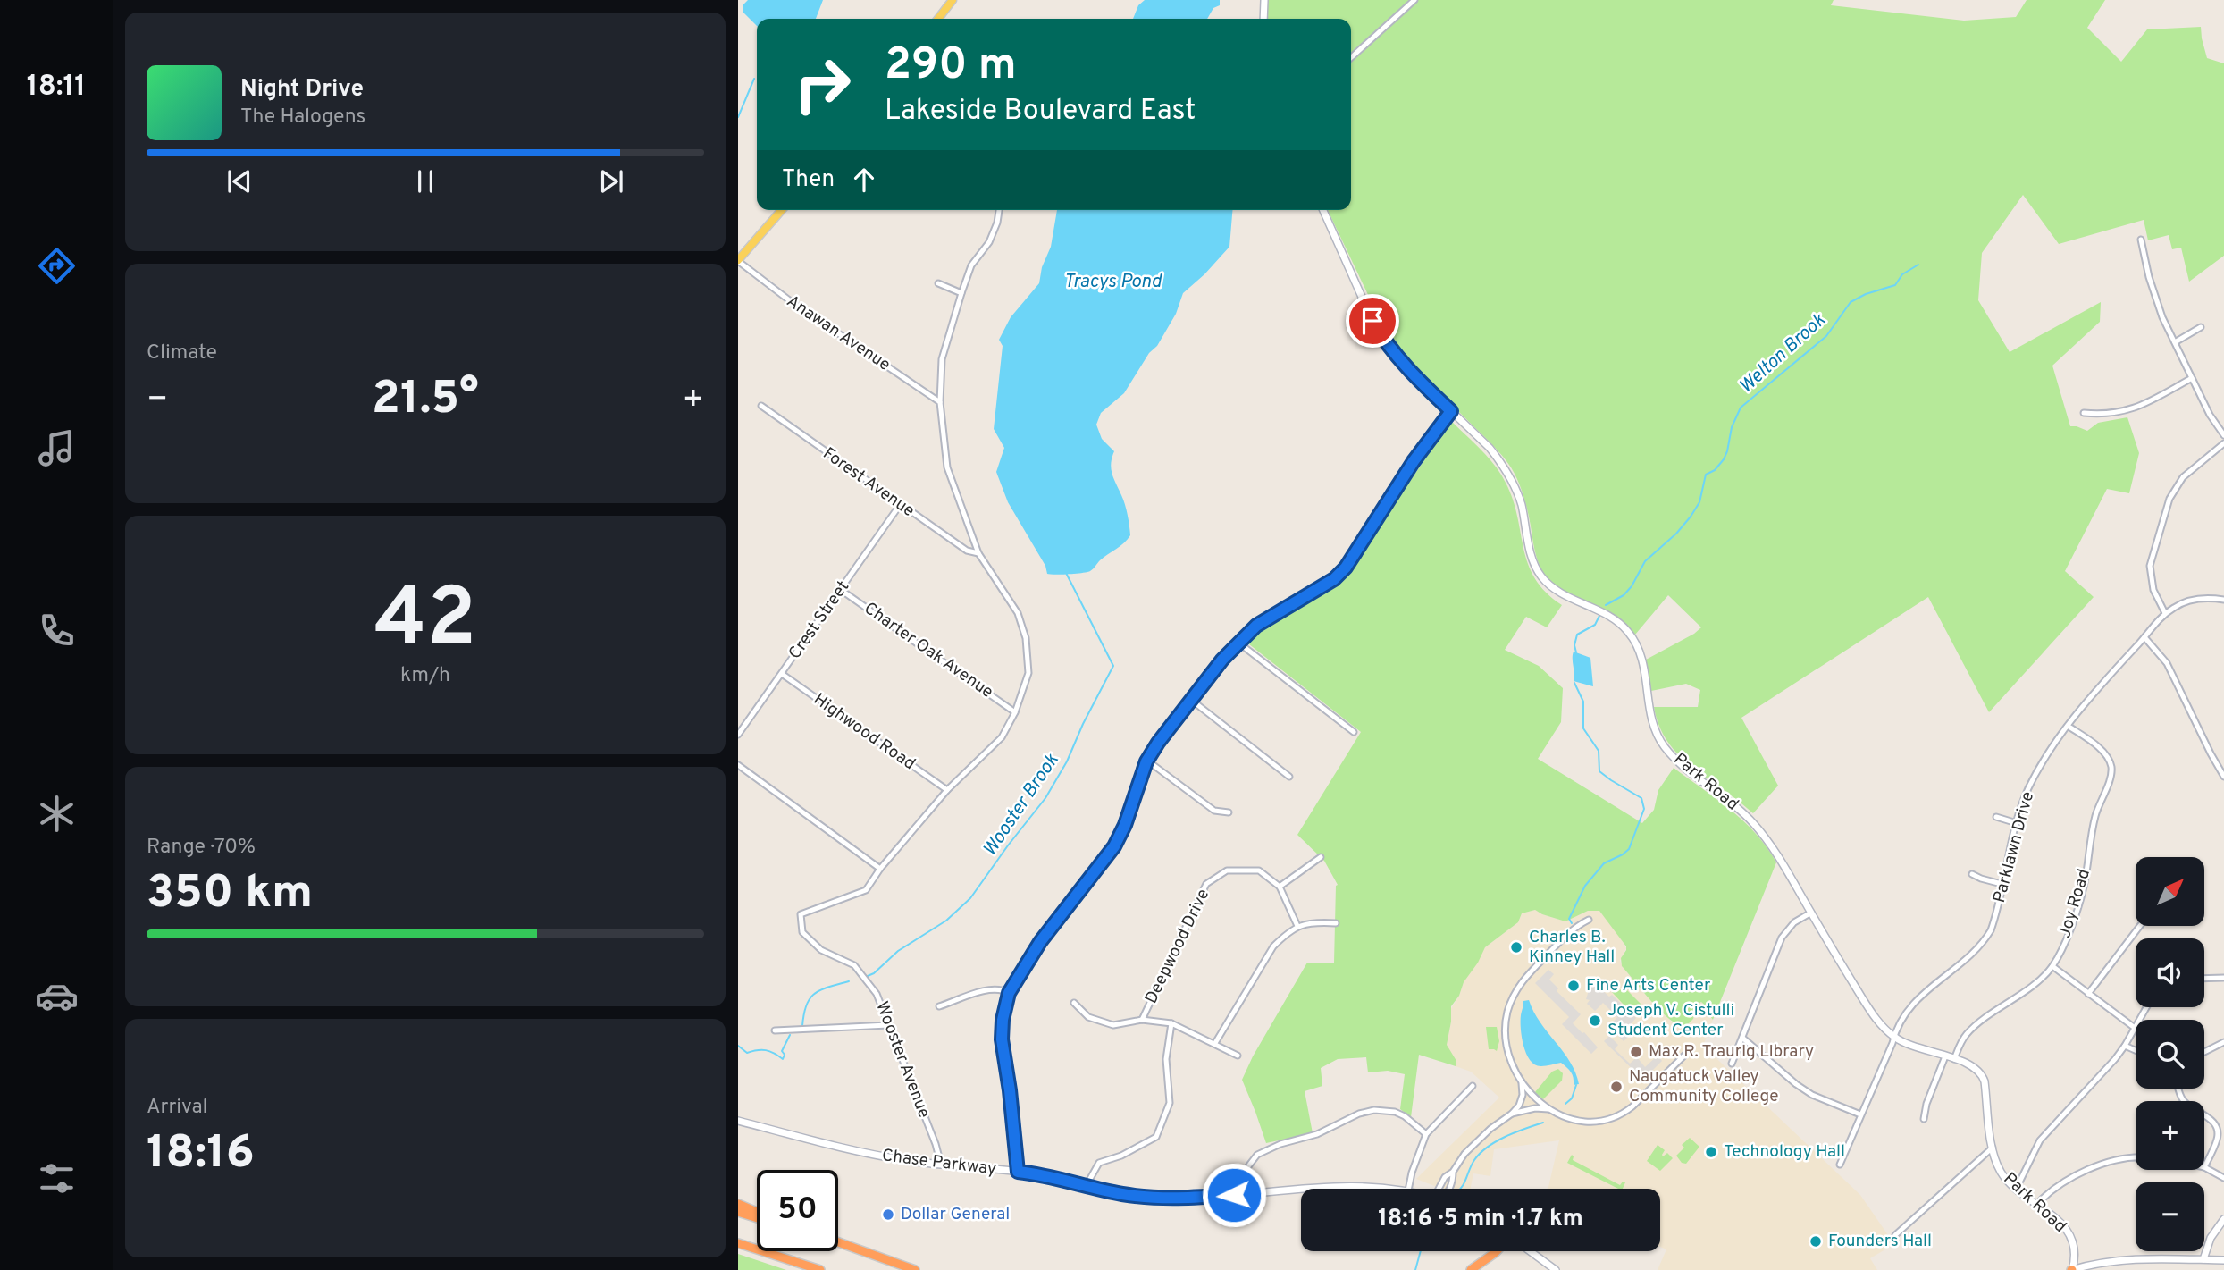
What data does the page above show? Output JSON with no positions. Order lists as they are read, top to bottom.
{
  "streets": {
    "main road": ["Park Road", "Chase Parkway"],
    "street": [
      "Anawan Avenue",
      "Forest Avenue",
      "Crest Street",
      "Charter Oak Avenue",
      "Highwood Road",
      "Parklawn Drive",
      "Joy Road",
      "Deepwood Drive",
      "Wooster Avenue"
    ]
  },
  "crossings": [
    ["Forest Avenue", "Crest Street"],
    ["Crest Street", "Charter Oak Avenue"],
    ["Crest Street", "Highwood Road"],
    ["Park Road", "Parklawn Drive"],
    ["Park Road", "Joy Road"],
    ["Parklawn Drive", "Joy Road"],
    ["Wooster Avenue", "Chase Parkway"]
  ],
  "water": ["Tracys Pond", "Welton Brook", "Wooster Brook"],
  "places": [
    "Charles B. Kinney Hall",
    "Fine Arts Center",
    "Joseph V. Cistulli Student Center",
    "Max R. Traurig Library",
    "Naugatuck Valley Community College",
    "Technology Hall",
    "Dollar General",
    "Founders Hall"
  ],
  "north": "top right",
  "page": {
    "tabs": "18:11",
    "turn": ["290 m", "Lakeside Boulevard East"],
    "song": ["Night Drive", "The Halogens"],
    "then": "Then",
    "tile": [
      "Climate",
      ["42", "km/h"],
      ["Range · 70%", "350 km"],
      ["Arrival", "18:16"]
    ],
    "heat": ["−", "21.5°", "+"],
    "map_buttons": ["+", "−"],
    "limit": "50",
    "trip": "18:16 · 5 min · 1.7 km"
  }
}
